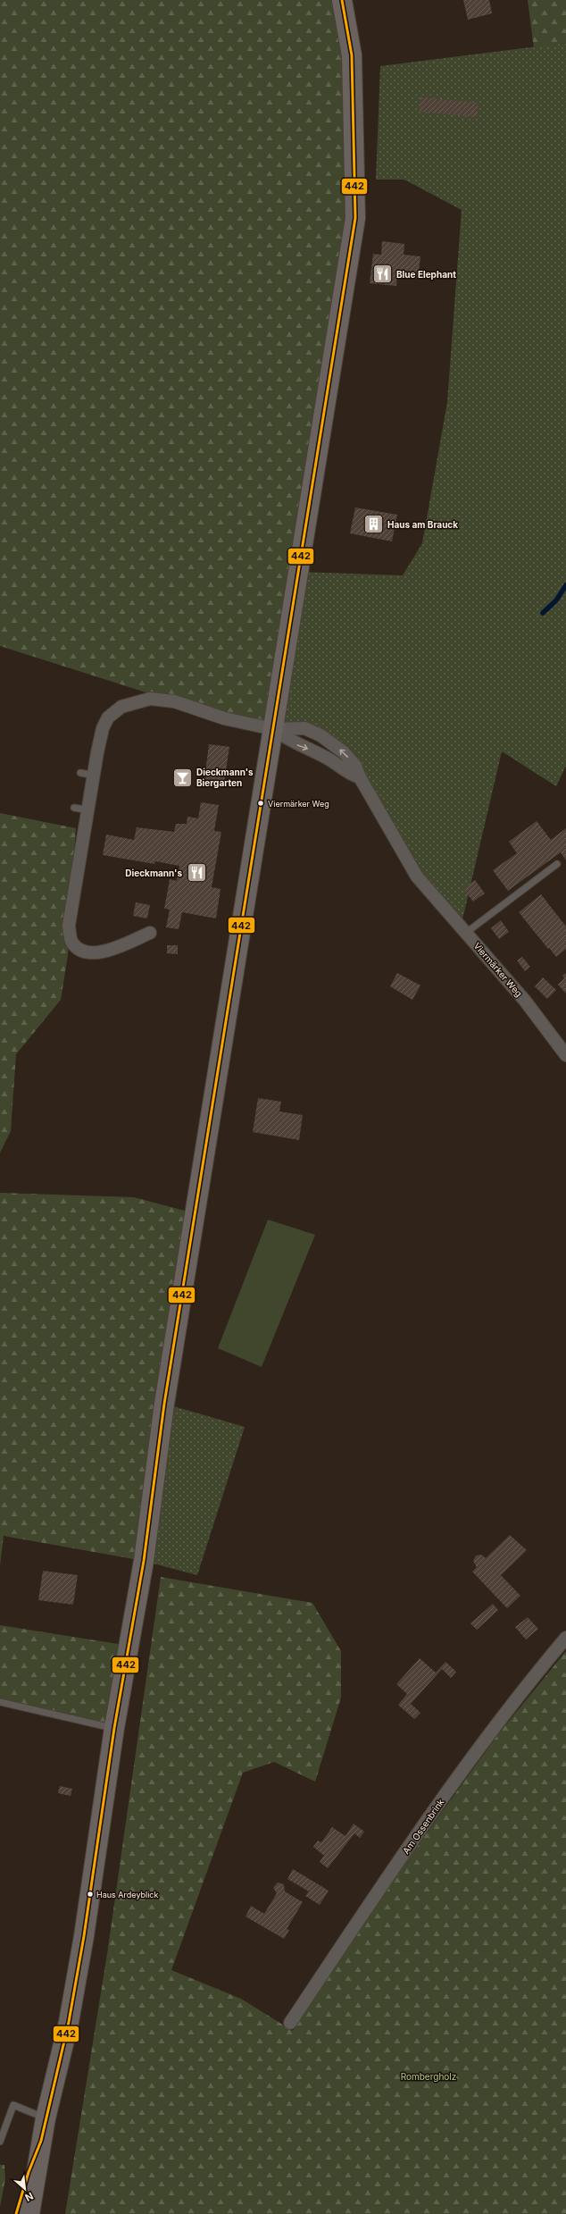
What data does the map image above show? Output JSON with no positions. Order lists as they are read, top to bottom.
{
  "streets": {
    "street": ["Viermärker Weg", "Am Ossenbrink"]
  },
  "parks": ["Rombergholz"],
  "places": {
    "restaurant": ["Blue Elephant", "Dieckmann's"],
    "building": ["Haus am Brauck"],
    "bar": ["Dieckmann's Biergarten"],
    "other": ["Viermärker Weg", "Haus Ardeyblick"]
  },
  "lines": ["transit line 442"],
  "north": "bottom right"
}
